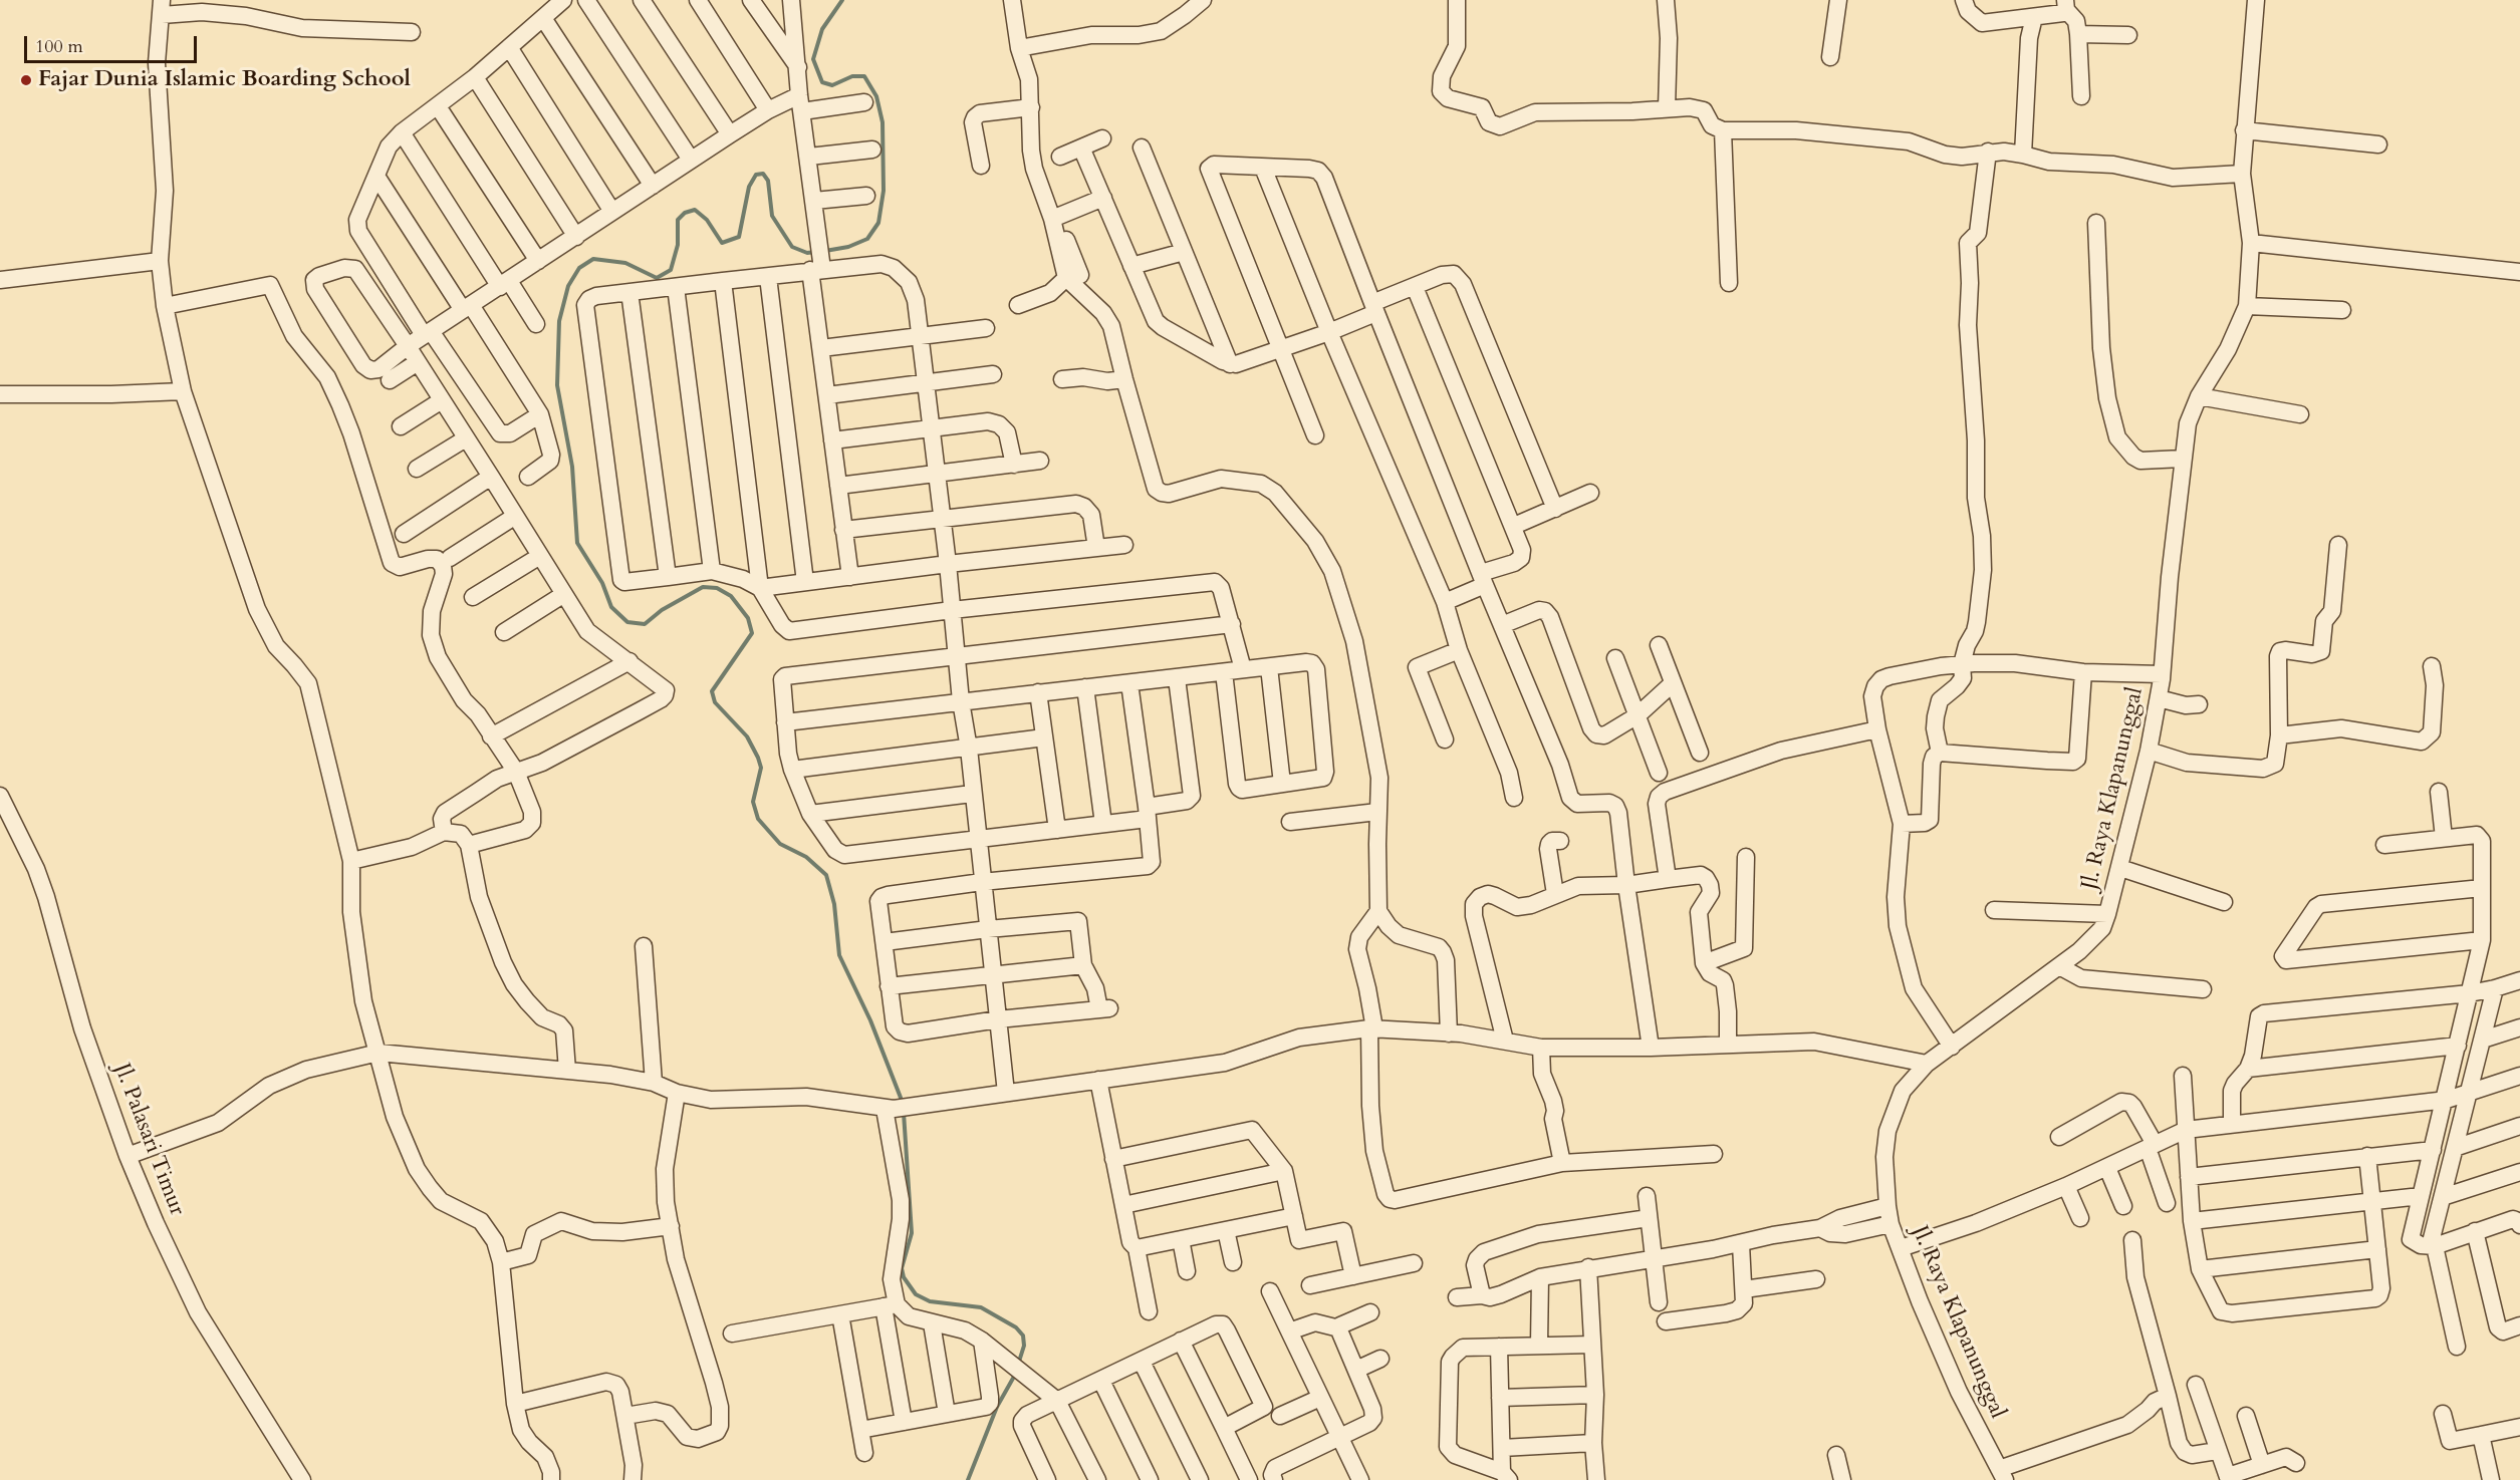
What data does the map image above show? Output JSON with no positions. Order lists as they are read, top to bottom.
{
  "streets": {
    "street": ["Jl. Raya Klapanunggal", "Jl. Palasari Timur"]
  },
  "places": ["Fajar Dunia Islamic Boarding School"],
  "scale_bar": "100 m"
}
